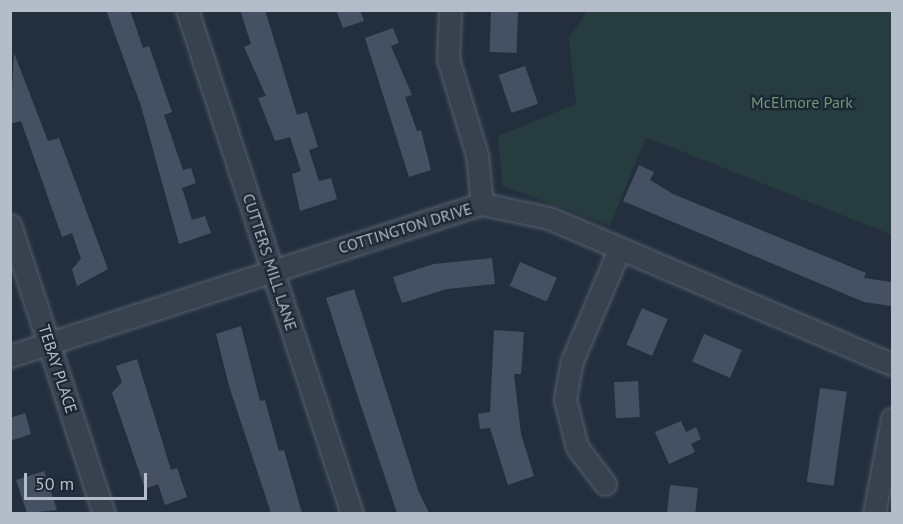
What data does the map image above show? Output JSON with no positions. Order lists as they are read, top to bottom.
{
  "streets": {
    "street": ["COTTINGTON DRIVE", "CUTTERS MILL LANE", "TEBAY PLACE"]
  },
  "crossings": [
    ["COTTINGTON DRIVE", "CUTTERS MILL LANE"],
    ["COTTINGTON DRIVE", "TEBAY PLACE"]
  ],
  "parks": ["McElmore Park"],
  "scale_bar": "50 m"
}
